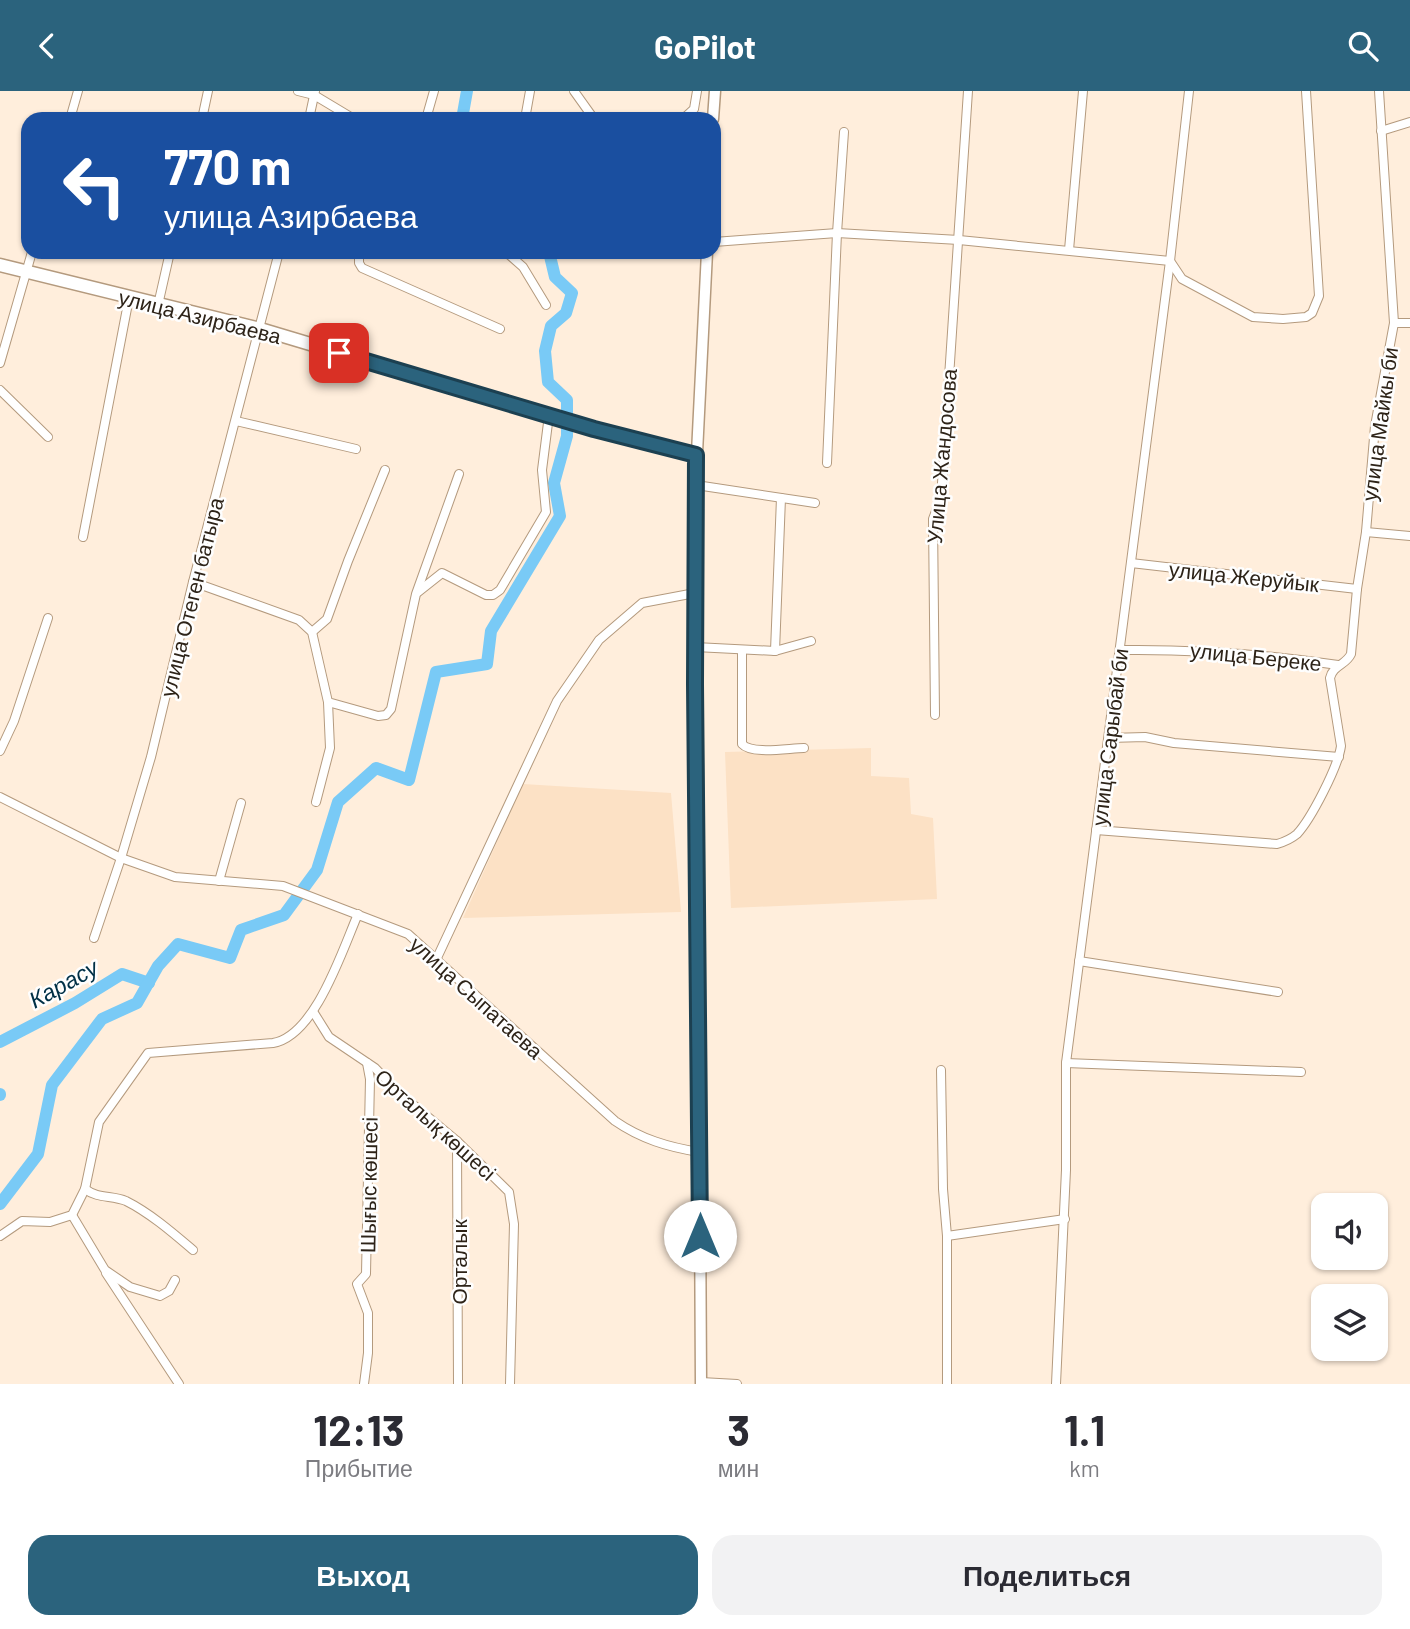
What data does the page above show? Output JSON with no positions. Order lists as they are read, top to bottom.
{
  "streets": {
    "main road": ["улица Азирбаева"],
    "street": [
      "улица Майкы би",
      "Улица Жандосова",
      "улица Жеруйык",
      "улица Отеген батыра",
      "улица Береке",
      "улица Сарыбай би",
      "улица Сыпатаева",
      "Орталық көшесі",
      "Шығыс көшесі",
      "Орталык"
    ]
  },
  "crossings": [
    ["улица Азирбаева", "улица Отеген батыра"],
    ["улица Майкы би", "улица Жеруйык"],
    ["улица Майкы би", "улица Береке"],
    ["улица Жеруйык", "улица Сарыбай би"],
    ["улица Отеген батыра", "улица Сыпатаева"],
    ["улица Береке", "улица Сарыбай би"],
    ["Орталық көшесі", "Шығыс көшесі"],
    ["Орталық көшесі", "Орталык"]
  ],
  "water": ["Карасу"],
  "page": {
    "header": "GoPilot",
    "turn": ["770 m", "улица Азирбаева"],
    "eta": [
      "12:13",
      "Прибытие",
      "3",
      "мин",
      "1.1",
      "km"
    ],
    "buttons": ["Выход", "Поделиться"]
  }
}
